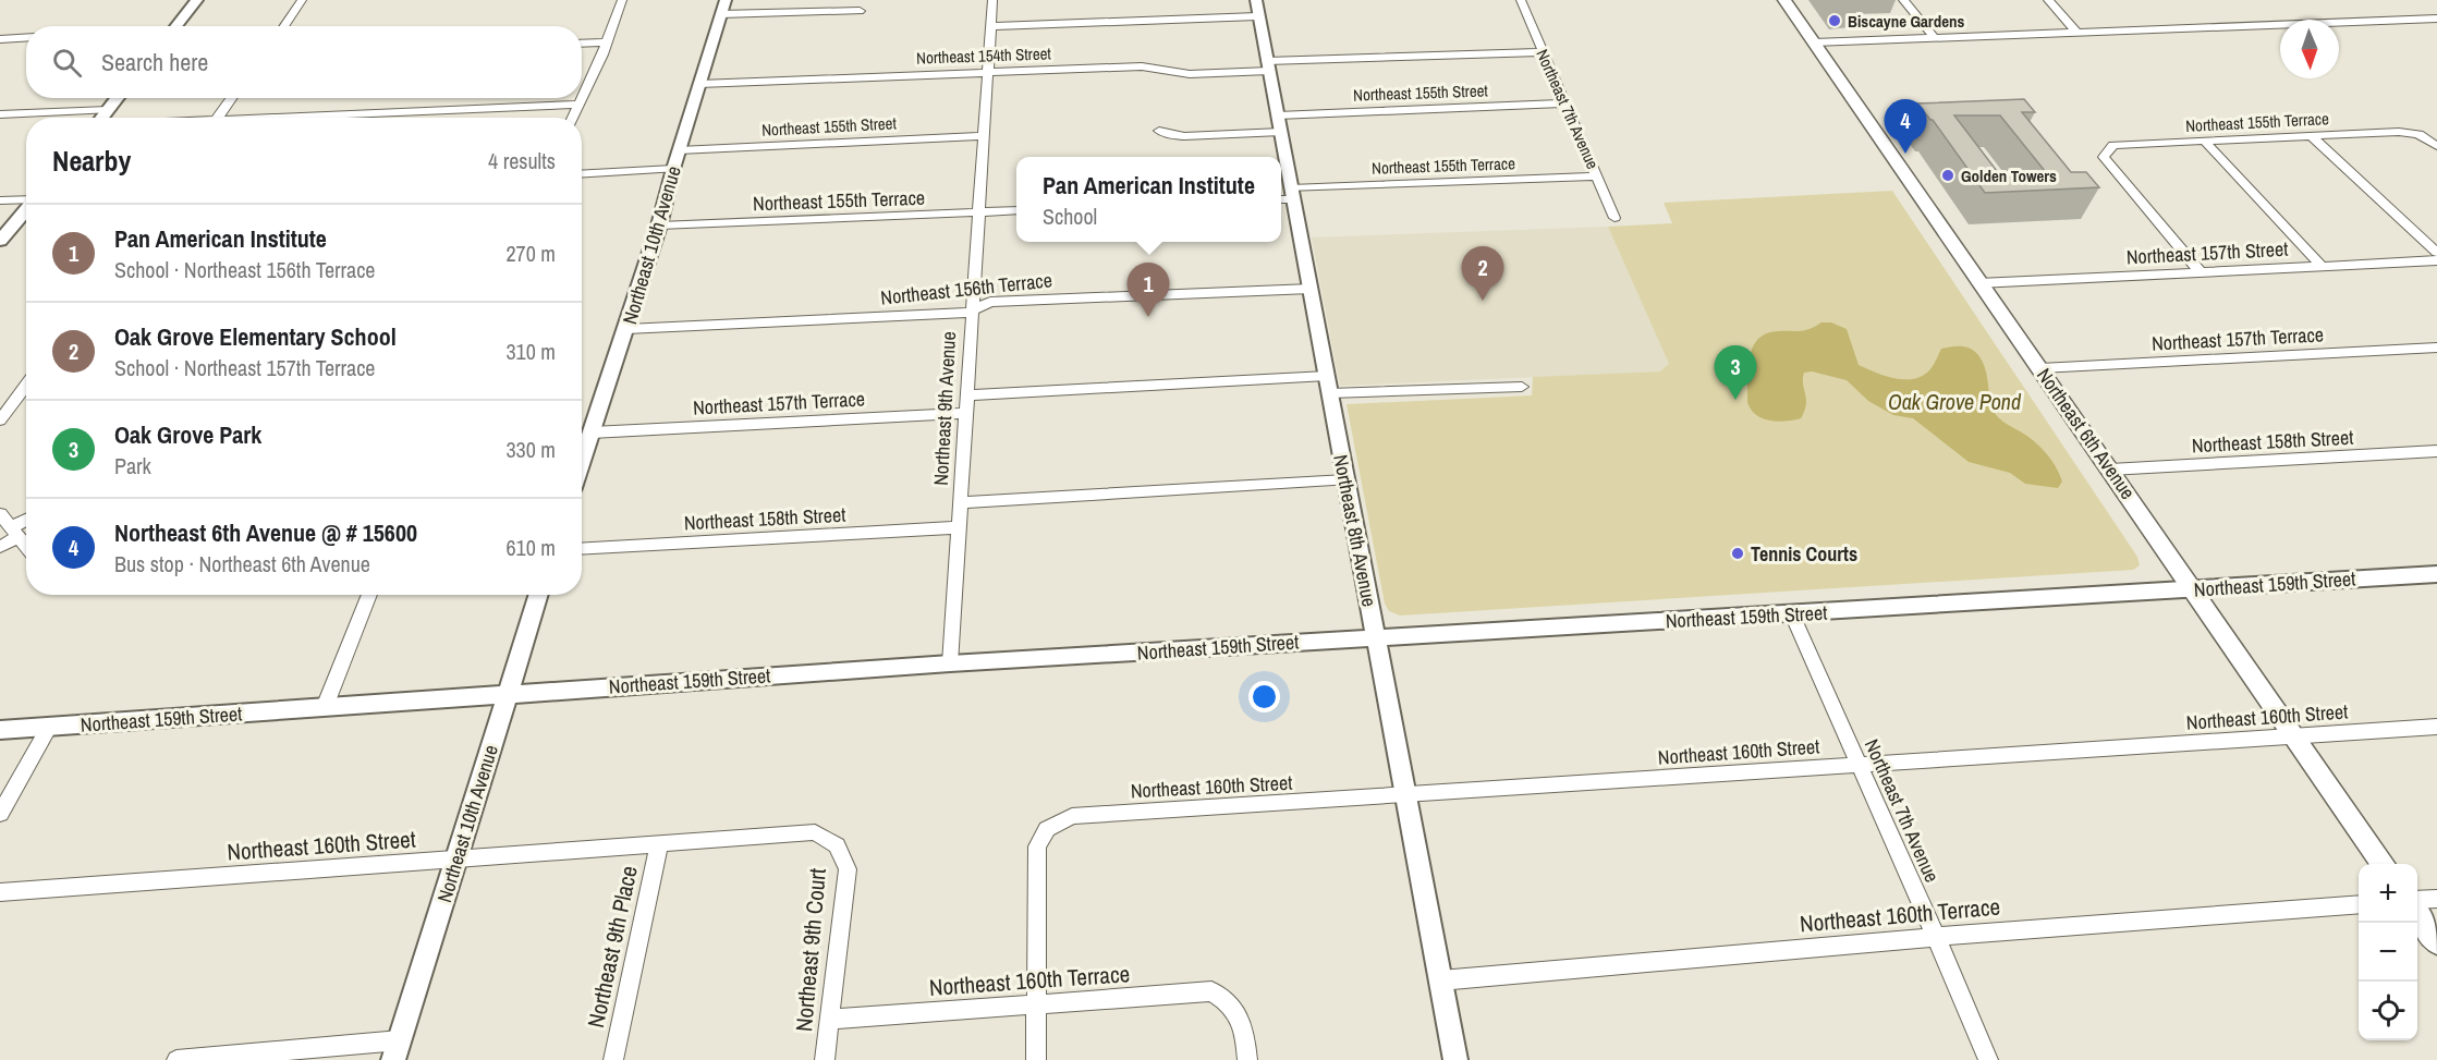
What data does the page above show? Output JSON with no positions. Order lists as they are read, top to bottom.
{
  "streets": {
    "main road": ["Northeast 6th Avenue"],
    "street": [
      "Northeast 154th Street",
      "Northeast 155th Street",
      "Northeast 7th Avenue",
      "Northeast 155th Terrace",
      "Northeast 10th Avenue",
      "Northeast 157th Street",
      "Northeast 156th Terrace",
      "Northeast 157th Terrace",
      "Northeast 9th Avenue",
      "Northeast 158th Street",
      "Northeast 8th Avenue",
      "Northeast 159th Street",
      "Northeast 160th Street",
      "Northeast 160th Terrace",
      "Northeast 9th Place",
      "Northeast 9th Court"
    ]
  },
  "crossings": [
    ["Northeast 154th Street", "Northeast 7th Avenue"],
    ["Northeast 154th Street", "Northeast 10th Avenue"],
    ["Northeast 154th Street", "Northeast 9th Avenue"],
    ["Northeast 154th Street", "Northeast 8th Avenue"],
    ["Northeast 155th Street", "Northeast 7th Avenue"],
    ["Northeast 155th Street", "Northeast 10th Avenue"],
    ["Northeast 155th Street", "Northeast 9th Avenue"],
    ["Northeast 155th Street", "Northeast 8th Avenue"],
    ["Northeast 7th Avenue", "Northeast 155th Terrace"],
    ["Northeast 7th Avenue", "Northeast 159th Street"],
    ["Northeast 7th Avenue", "Northeast 160th Street"],
    ["Northeast 7th Avenue", "Northeast 160th Terrace"],
    ["Northeast 155th Terrace", "Northeast 10th Avenue"],
    ["Northeast 155th Terrace", "Northeast 157th Street"],
    ["Northeast 155th Terrace", "Northeast 9th Avenue"],
    ["Northeast 155th Terrace", "Northeast 8th Avenue"],
    ["Northeast 10th Avenue", "Northeast 156th Terrace"],
    ["Northeast 10th Avenue", "Northeast 157th Terrace"],
    ["Northeast 10th Avenue", "Northeast 159th Street"],
    ["Northeast 10th Avenue", "Northeast 160th Street"],
    ["Northeast 157th Street", "Northeast 6th Avenue"],
    ["Northeast 156th Terrace", "Northeast 9th Avenue"],
    ["Northeast 156th Terrace", "Northeast 8th Avenue"],
    ["Northeast 157th Terrace", "Northeast 9th Avenue"],
    ["Northeast 157th Terrace", "Northeast 6th Avenue"],
    ["Northeast 9th Avenue", "Northeast 158th Street"],
    ["Northeast 9th Avenue", "Northeast 159th Street"],
    ["Northeast 6th Avenue", "Northeast 158th Street"],
    ["Northeast 6th Avenue", "Northeast 159th Street"],
    ["Northeast 6th Avenue", "Northeast 160th Street"],
    ["Northeast 8th Avenue", "Northeast 159th Street"],
    ["Northeast 8th Avenue", "Northeast 160th Street"],
    ["Northeast 8th Avenue", "Northeast 160th Terrace"],
    ["Northeast 160th Street", "Northeast 160th Terrace"],
    ["Northeast 160th Street", "Northeast 9th Place"],
    ["Northeast 160th Street", "Northeast 9th Court"],
    ["Northeast 160th Terrace", "Northeast 9th Court"]
  ],
  "water": ["Oak Grove Pond"],
  "places": ["Biscayne Gardens", "Golden Towers", "Tennis Courts"],
  "north": "bottom",
  "page": {
    "search": "Search here",
    "pins": [
      "4",
      "2",
      "1",
      "3"
    ],
    "heading": ["Nearby", "4 results"],
    "popup": ["Pan American Institute", "School"],
    "list": [
      {
        "mark": "1",
        "name": "Pan American Institute",
        "note": "School · Northeast 156th Terrace",
        "value": "270 m"
      },
      {
        "mark": "2",
        "name": "Oak Grove Elementary School",
        "note": "School · Northeast 157th Terrace",
        "value": "310 m"
      },
      {
        "mark": "3",
        "name": "Oak Grove Park",
        "note": "Park",
        "value": "330 m"
      },
      {
        "mark": "4",
        "name": "Northeast 6th Avenue @ # 15600",
        "note": "Bus stop · Northeast 6th Avenue",
        "value": "610 m"
      }
    ],
    "map_buttons": ["+", "−"]
  }
}
